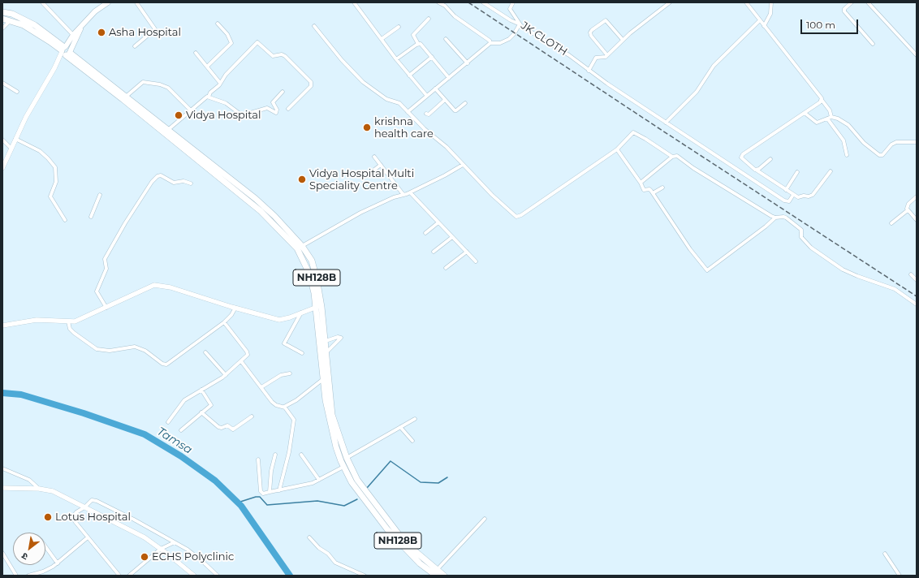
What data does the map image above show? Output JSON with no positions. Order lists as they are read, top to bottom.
{
  "streets": {
    "highway": ["NH128B"],
    "street": ["JK CLOTH"]
  },
  "water": ["Tamsa"],
  "places": [
    "Asha Hospital",
    "Vidya Hospital",
    "krishna health care",
    "Vidya Hospital Multi Speciality Centre",
    "Lotus Hospital",
    "ECHS Polyclinic"
  ],
  "scale_bar": "100 m",
  "north": "bottom left"
}
